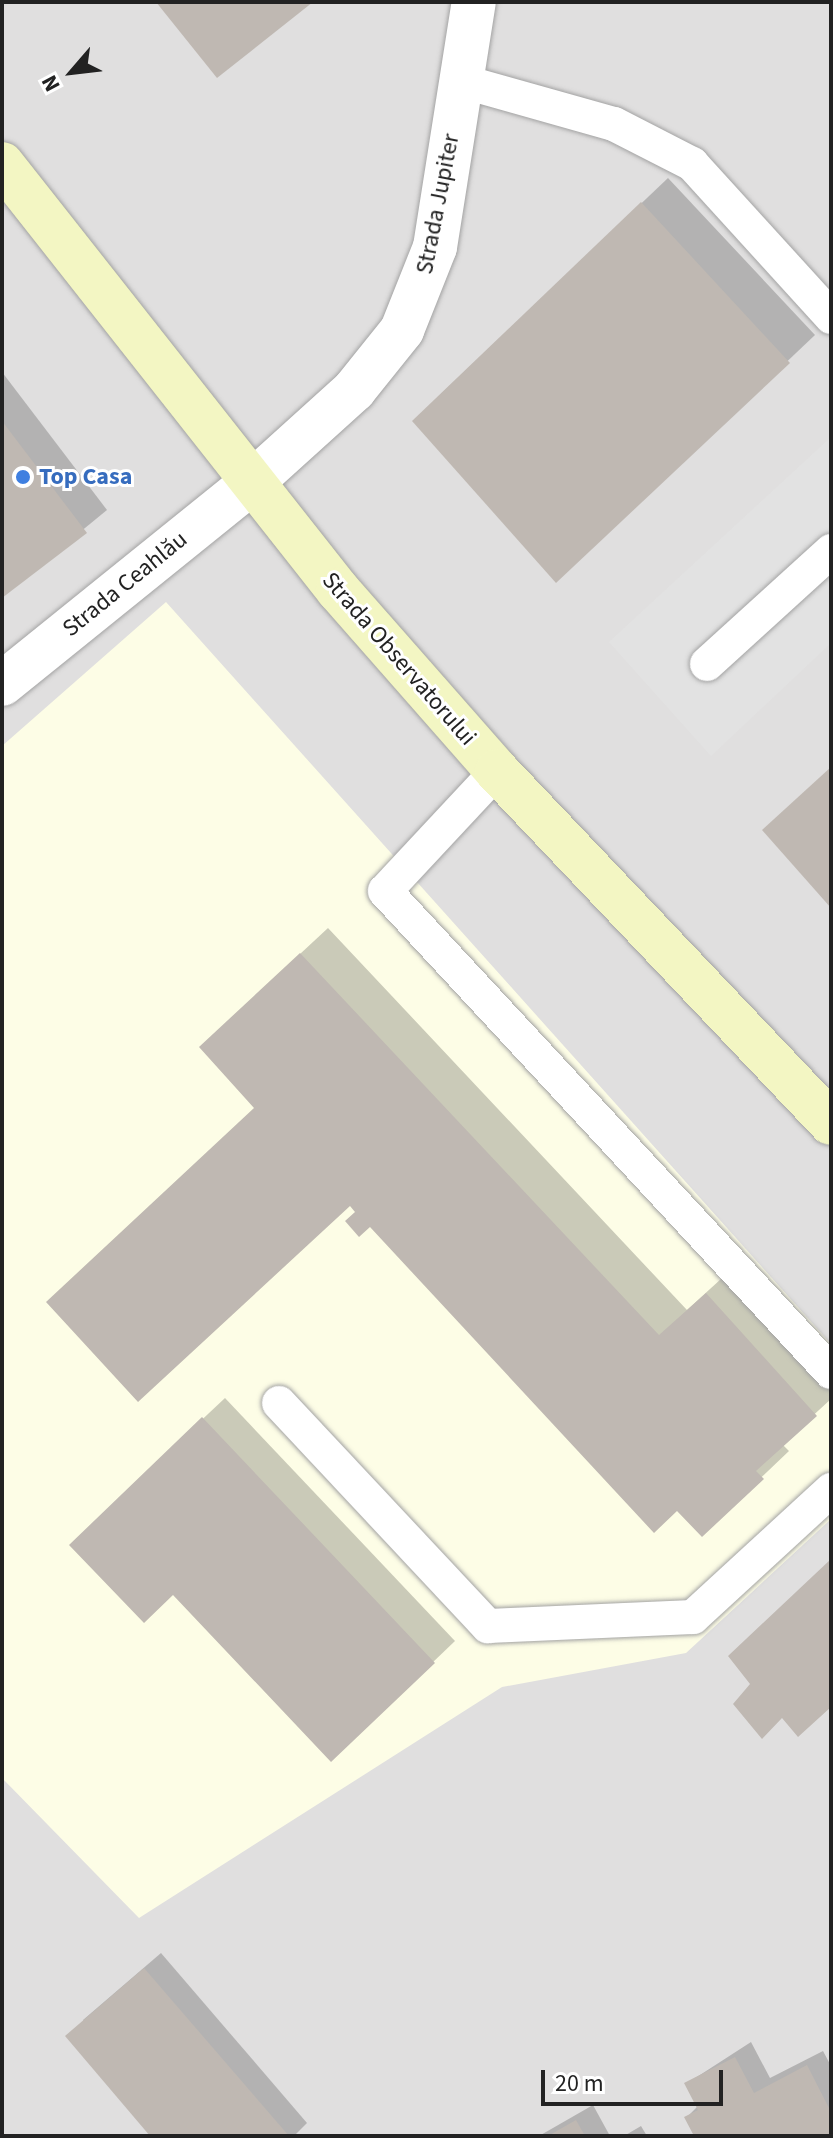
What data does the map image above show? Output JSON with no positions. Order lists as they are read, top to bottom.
{
  "streets": {
    "main road": ["Strada Observatorului"],
    "street": ["Strada Jupiter", "Strada Ceahlău"]
  },
  "crossings": [
    ["Strada Jupiter", "Strada Ceahlău"],
    ["Strada Jupiter", "Strada Observatorului"],
    ["Strada Ceahlău", "Strada Observatorului"]
  ],
  "places": ["Top Casa"],
  "scale_bar": "20 m",
  "north": "bottom left"
}
